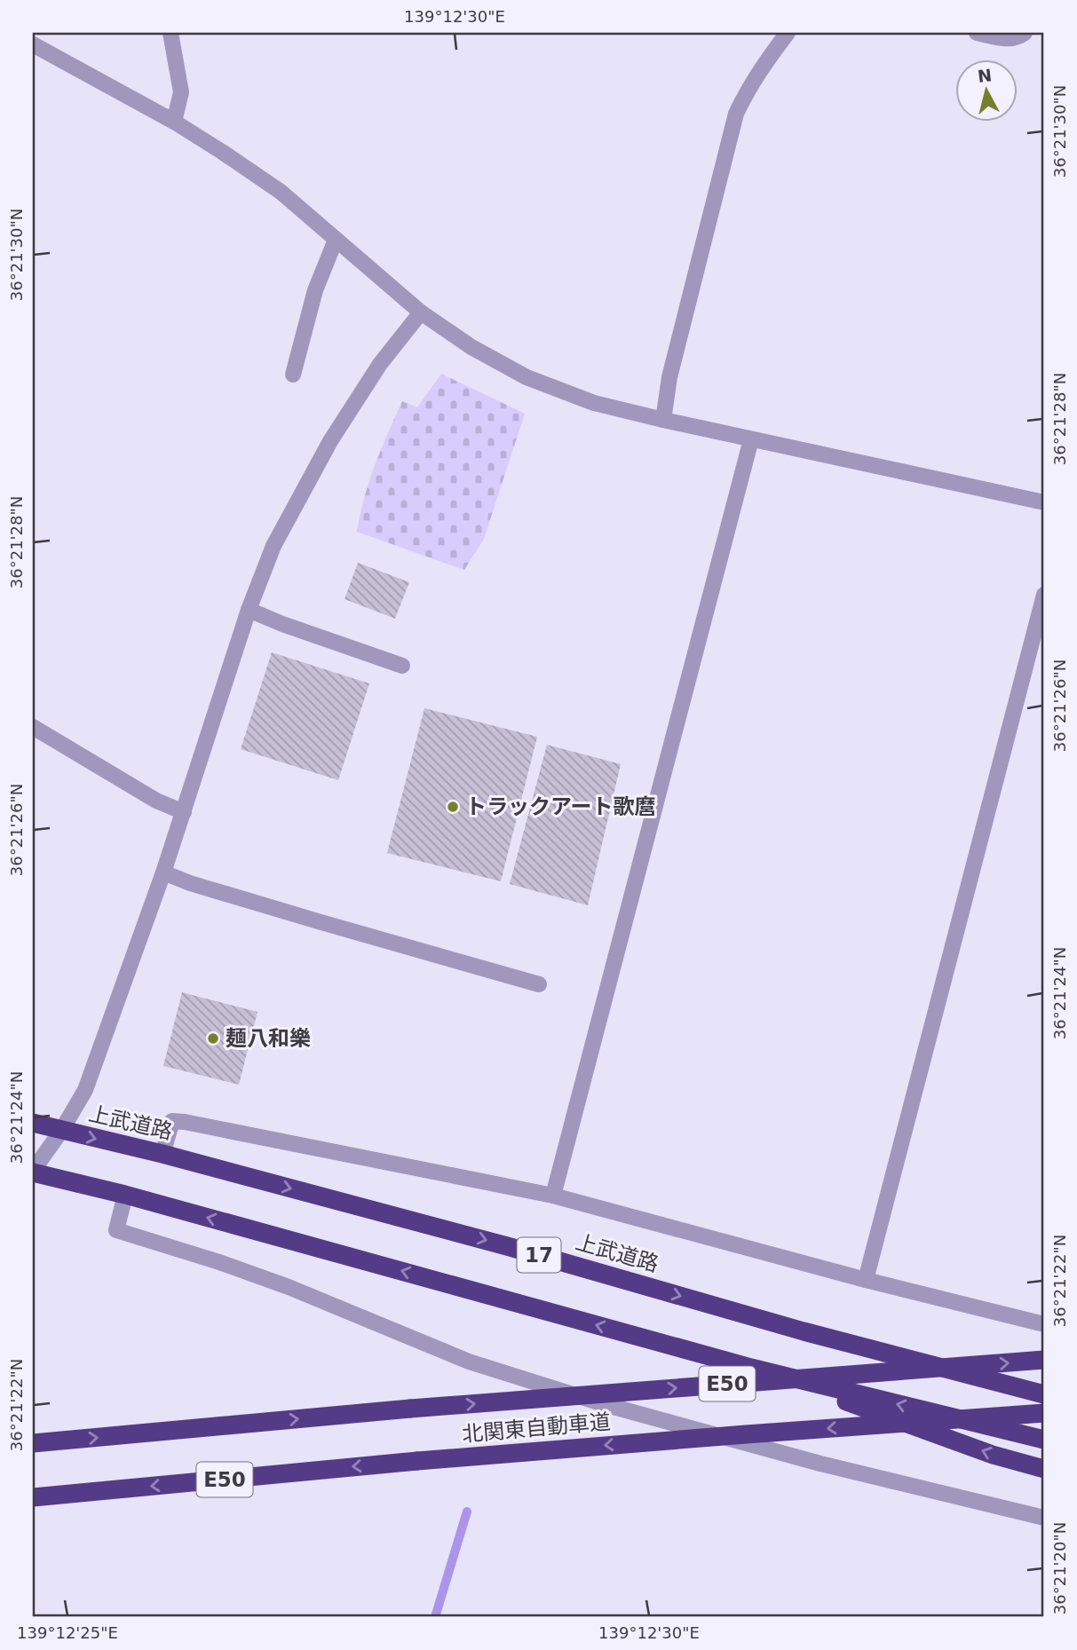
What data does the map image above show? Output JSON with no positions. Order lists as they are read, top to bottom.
{
  "streets": {
    "highway": [
      "上武道路",
      "17",
      "E50",
      "北関東自動車道"
    ]
  },
  "places": ["トラックアート歌麿", "麺八和樂"],
  "north": "top",
  "coordinates": [
    "139°12'30\"E",
    "36°21'30\"N",
    "36°21'28\"N",
    "36°21'26\"N",
    "36°21'24\"N",
    "36°21'22\"N",
    "36°21'20\"N",
    "139°12'25\"E"
  ]
}
